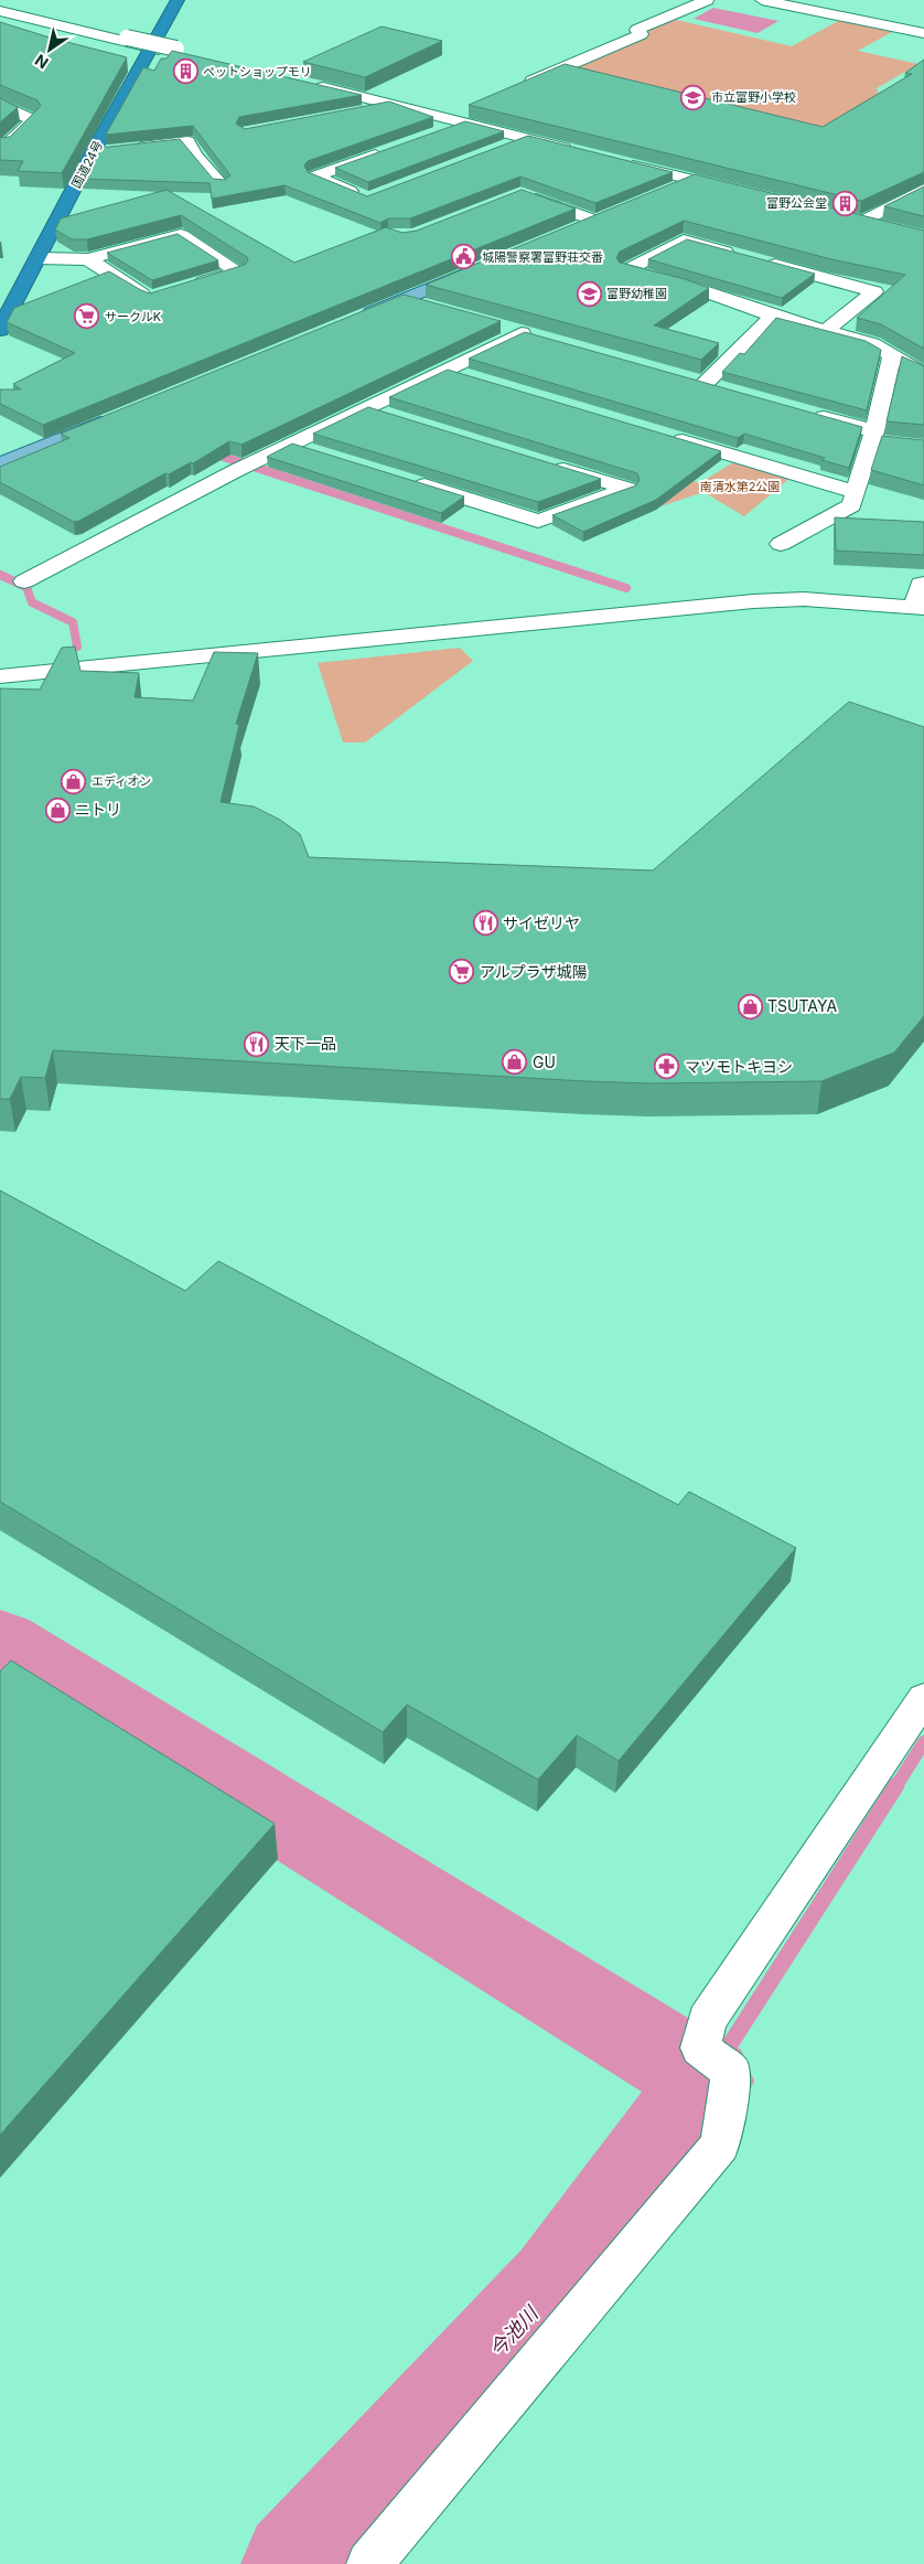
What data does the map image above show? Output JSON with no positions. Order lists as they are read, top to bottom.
{
  "streets": {
    "highway": ["国道24号"]
  },
  "water": ["今池川"],
  "parks": ["南清水第2公園"],
  "places": {
    "building": ["ペットショップモリ", "富野公会堂"],
    "school or university": ["市立富野小学校", "富野幼稚園"],
    "public building": ["城陽警察署富野荘交番"],
    "supermarket": ["サークルK", "アルプラザ城陽"],
    "shop": [
      "エディオン",
      "ニトリ",
      "TSUTAYA",
      "GU"
    ],
    "restaurant": ["サイゼリヤ", "天下一品"],
    "pharmacy": ["マツモトキヨシ"]
  },
  "north": "bottom left"
}
